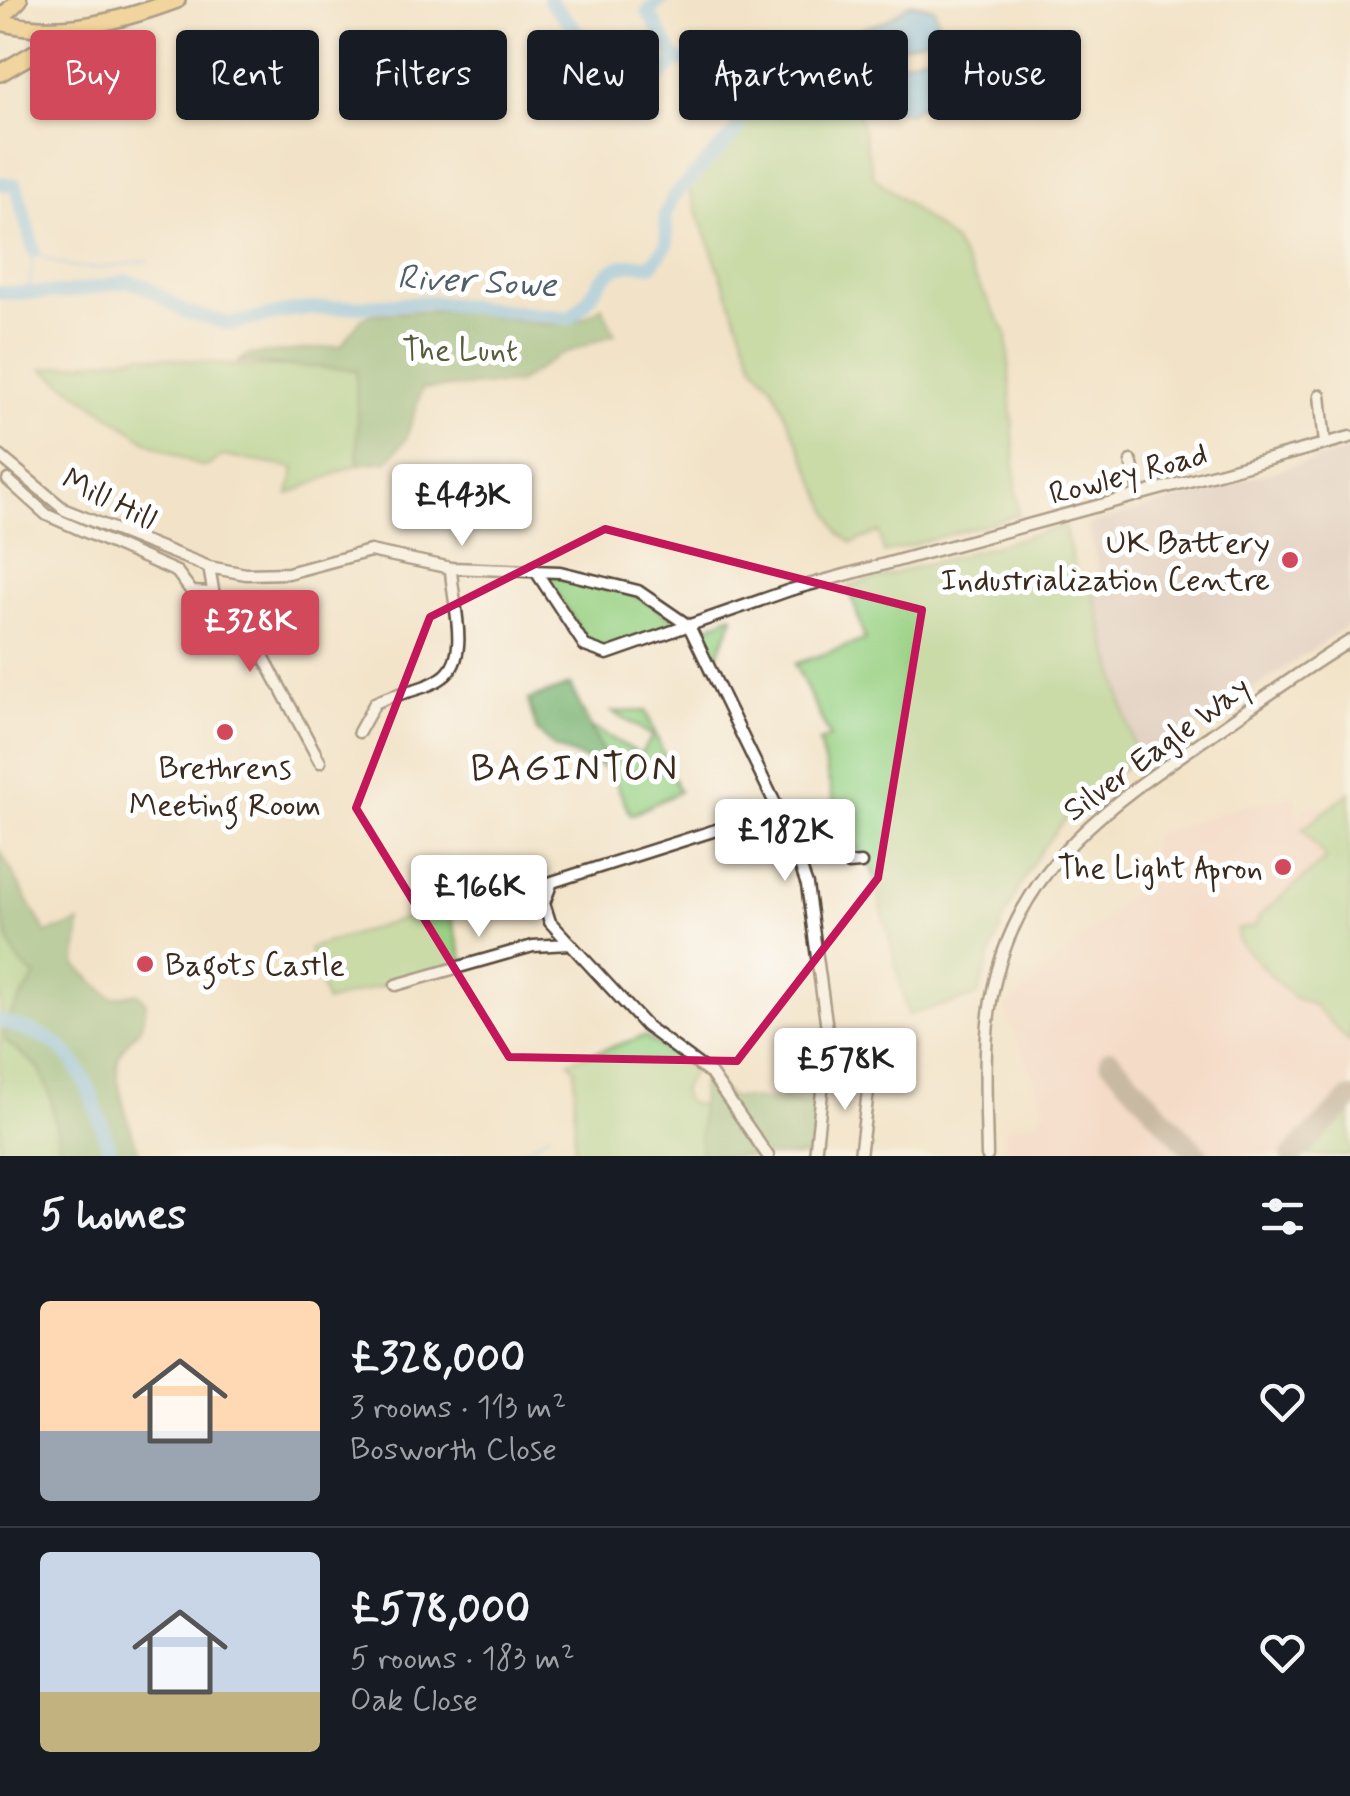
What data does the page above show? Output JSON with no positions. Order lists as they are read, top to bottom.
{
  "streets": {
    "street": ["Rowley Road", "Mill Hill", "Silver Eagle Way"]
  },
  "crossings": [
    ["Rowley Road", "Mill Hill"]
  ],
  "districts": ["BAGINTON"],
  "water": ["River Sowe"],
  "parks": ["The Lunt"],
  "places": [
    "UK Battery Industrialization Centre",
    "Brethrens Meeting Room",
    "The Light Apron",
    "Bagots Castle"
  ],
  "page": {
    "chip": [
      "Buy",
      "Rent",
      "Filters",
      "New",
      "Apartment",
      "House"
    ],
    "price": [
      "£443K",
      "£328K",
      "£182K",
      "£166K",
      "£578K"
    ],
    "heading": "5 homes",
    "list": [
      {
        "name": "£328,000",
        "note": "3 rooms · 113 m² · Bosworth Close"
      },
      {
        "name": "£578,000",
        "note": "5 rooms · 183 m² · Oak Close"
      }
    ]
  }
}
